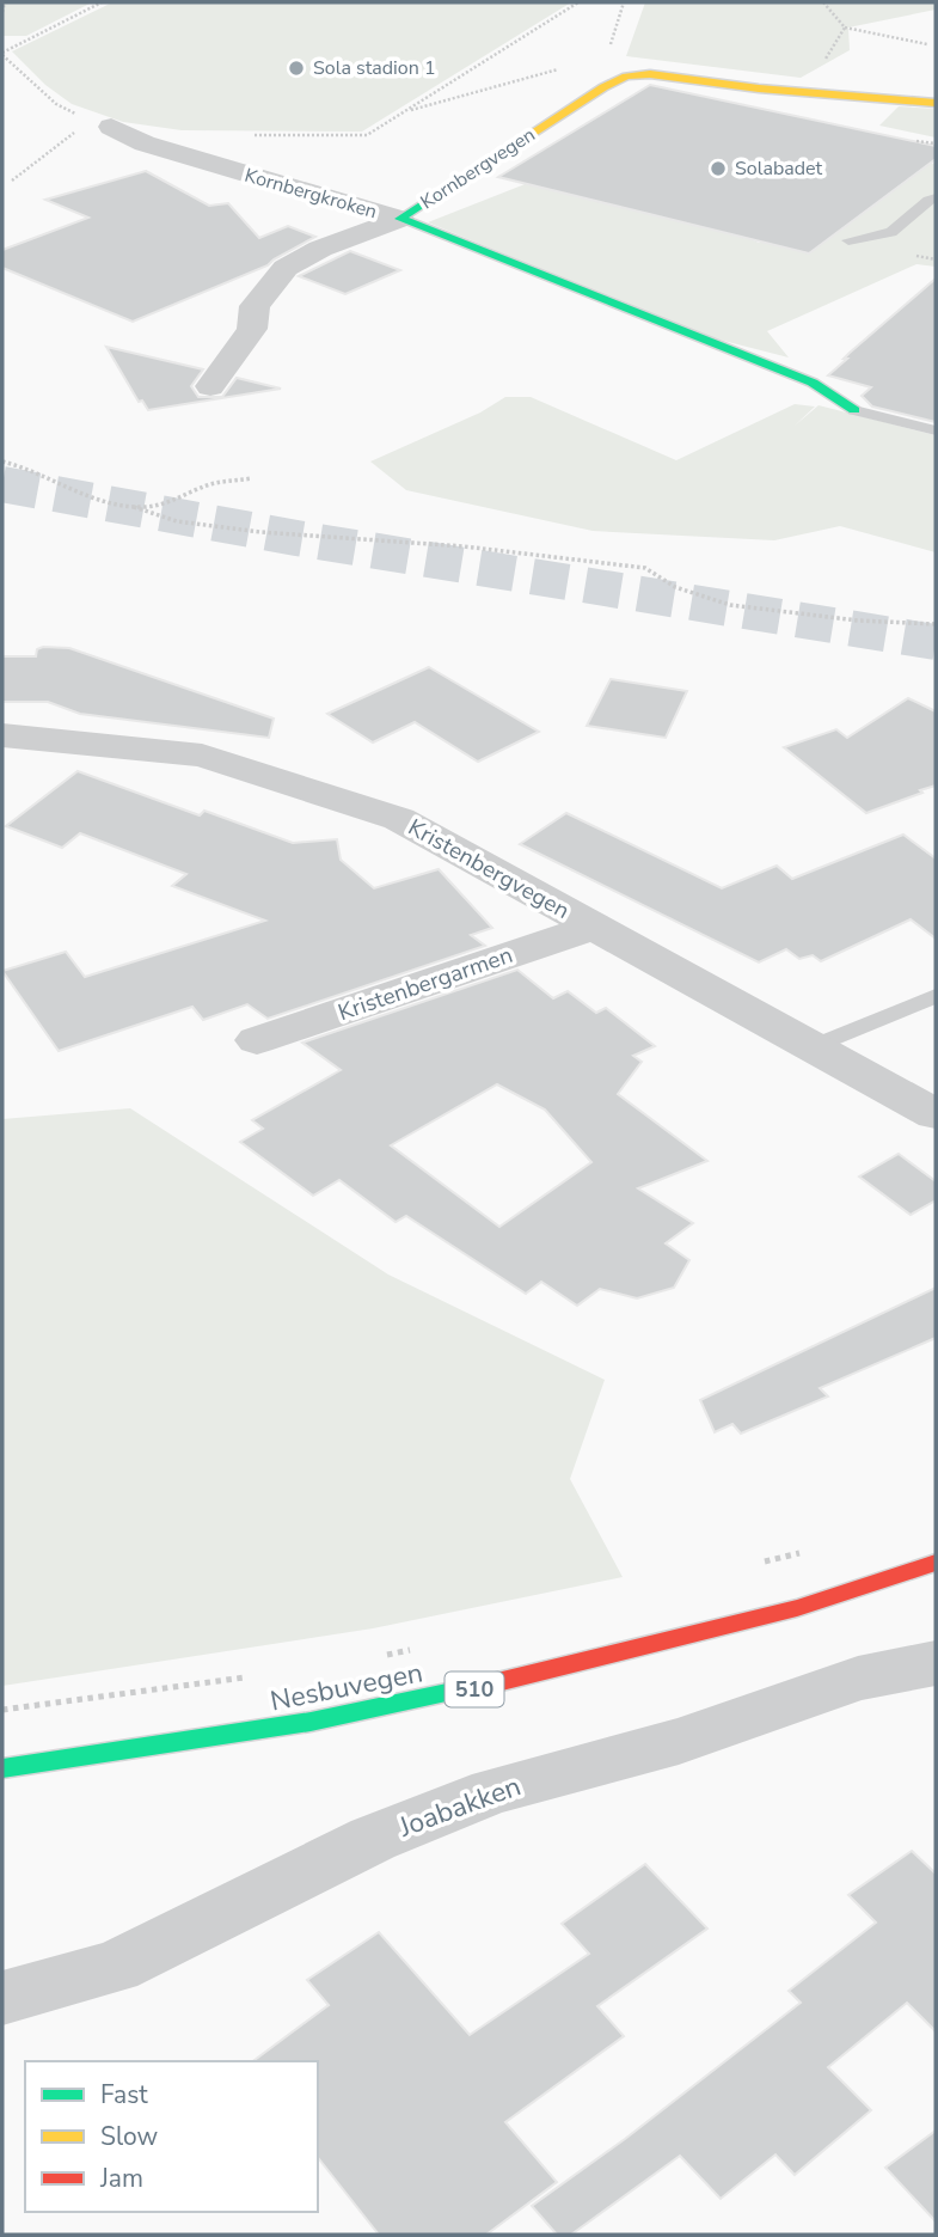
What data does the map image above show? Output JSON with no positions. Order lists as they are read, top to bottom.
{
  "streets": {
    "street": [
      "Kornbergvegen",
      "Kornbergkroken",
      "Kristenbergvegen",
      "Kristenbergarmen",
      "Nesbuvegen",
      "510",
      "Joabakken"
    ]
  },
  "crossings": [
    ["Kornbergvegen", "Kornbergkroken"],
    ["Kristenbergvegen", "Kristenbergarmen"]
  ],
  "places": ["Sola stadion 1", "Solabadet"],
  "legend": ["Fast", "Slow", "Jam"]
}
